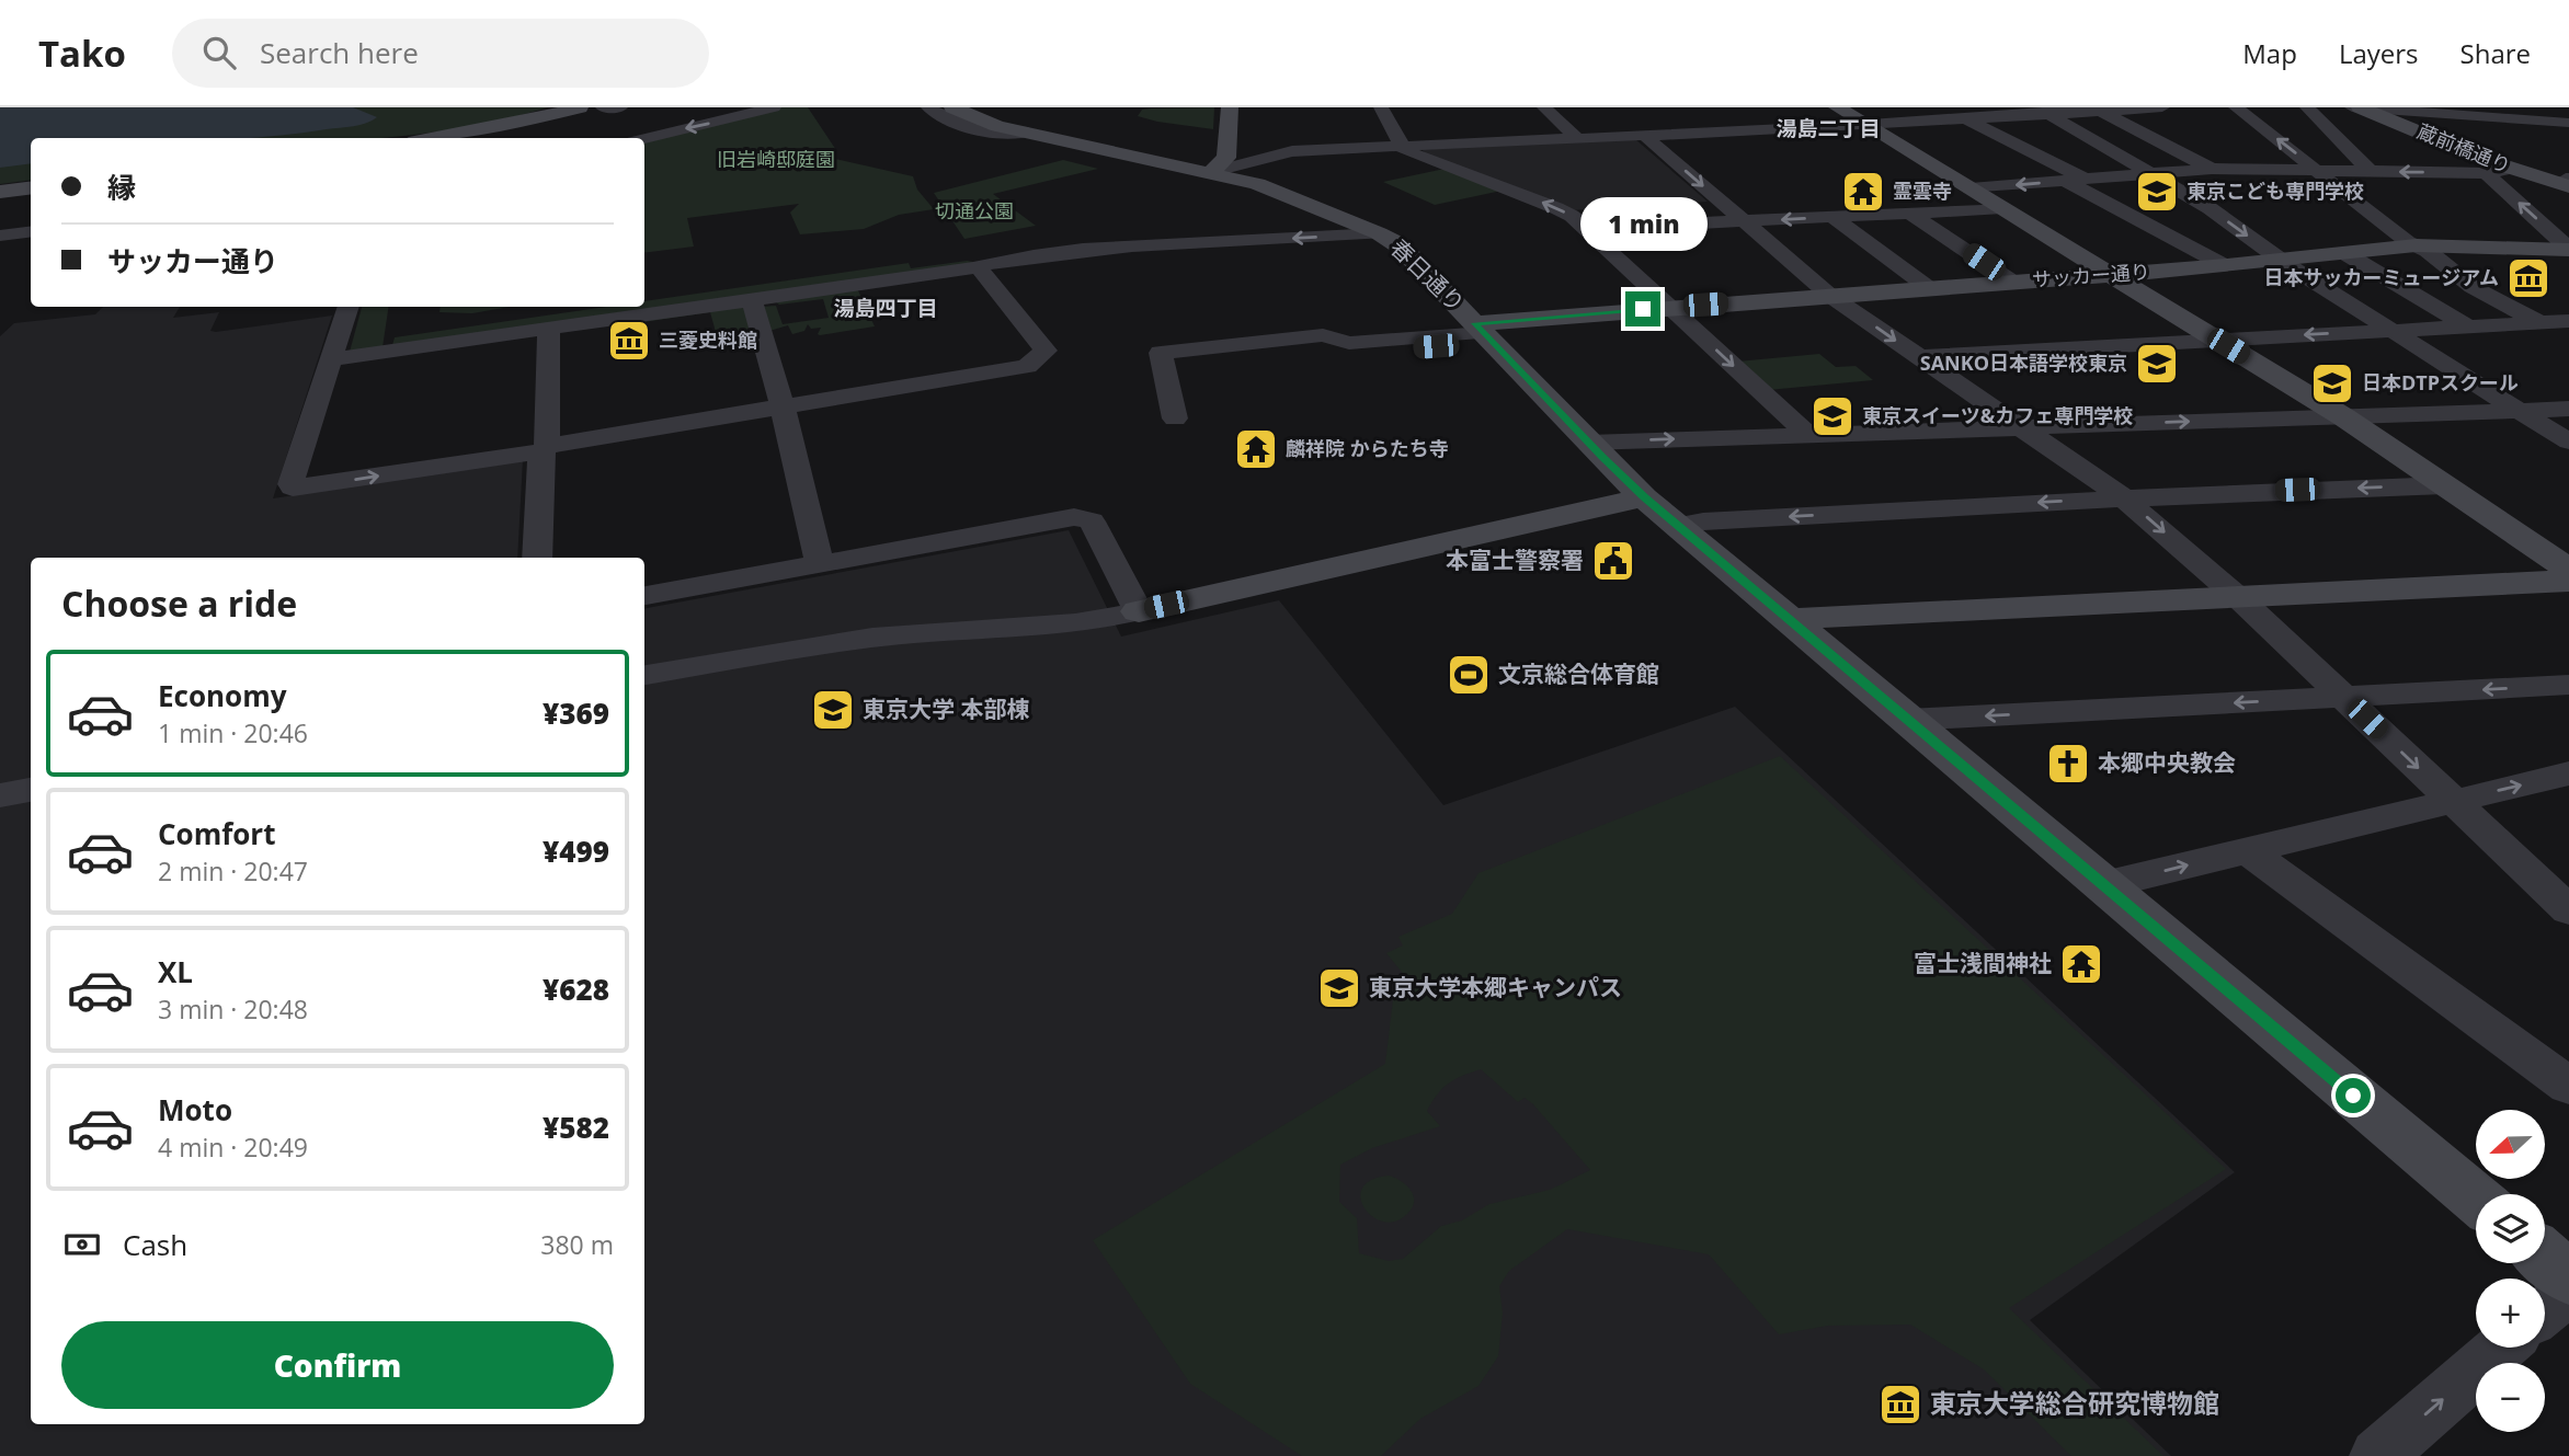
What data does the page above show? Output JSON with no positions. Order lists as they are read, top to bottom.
{
  "streets": {
    "street": ["蔵前橋通り", "春日通り", "サッカー通り"]
  },
  "crossings": [
    ["春日通り", "サッカー通り"]
  ],
  "districts": ["湯島二丁目", "湯島四丁目"],
  "parks": ["旧岩崎邸庭園", "切通公園"],
  "places": {
    "temple": ["霊雲寺", "麟祥院 からたち寺", "富士浅間神社"],
    "school or university": [
      "東京こども専門学校",
      "SANKO日本語学校東京",
      "日本DTPスクール",
      "東京スイーツ&カフェ専門学校",
      "東京大学 本部棟",
      "東京大学本郷キャンパス"
    ],
    "museum": ["日本サッカーミュージアム", "三菱史料館", "東京大学総合研究博物館"],
    "public building": ["本富士警察署"],
    "sports": ["文京総合体育館"],
    "church": ["本郷中央教会"]
  },
  "north": "left",
  "page": {
    "header": "Tako",
    "search": "Search here",
    "nav": ["Map", "Layers", "Share"],
    "banner": ["縁", "サッカー通り"],
    "bubble": "1 min",
    "heading": "Choose a ride",
    "list": [
      {
        "name": "Economy",
        "note": "1 min · 20:46",
        "value": "¥369"
      },
      {
        "name": "Comfort",
        "note": "2 min · 20:47",
        "value": "¥499"
      },
      {
        "name": "XL",
        "note": "3 min · 20:48",
        "value": "¥628"
      },
      {
        "name": "Moto",
        "note": "4 min · 20:49",
        "value": "¥582"
      }
    ],
    "map_buttons": ["+", "−"],
    "pay": ["Cash", "380 m"],
    "buttons": "Confirm"
  }
}
